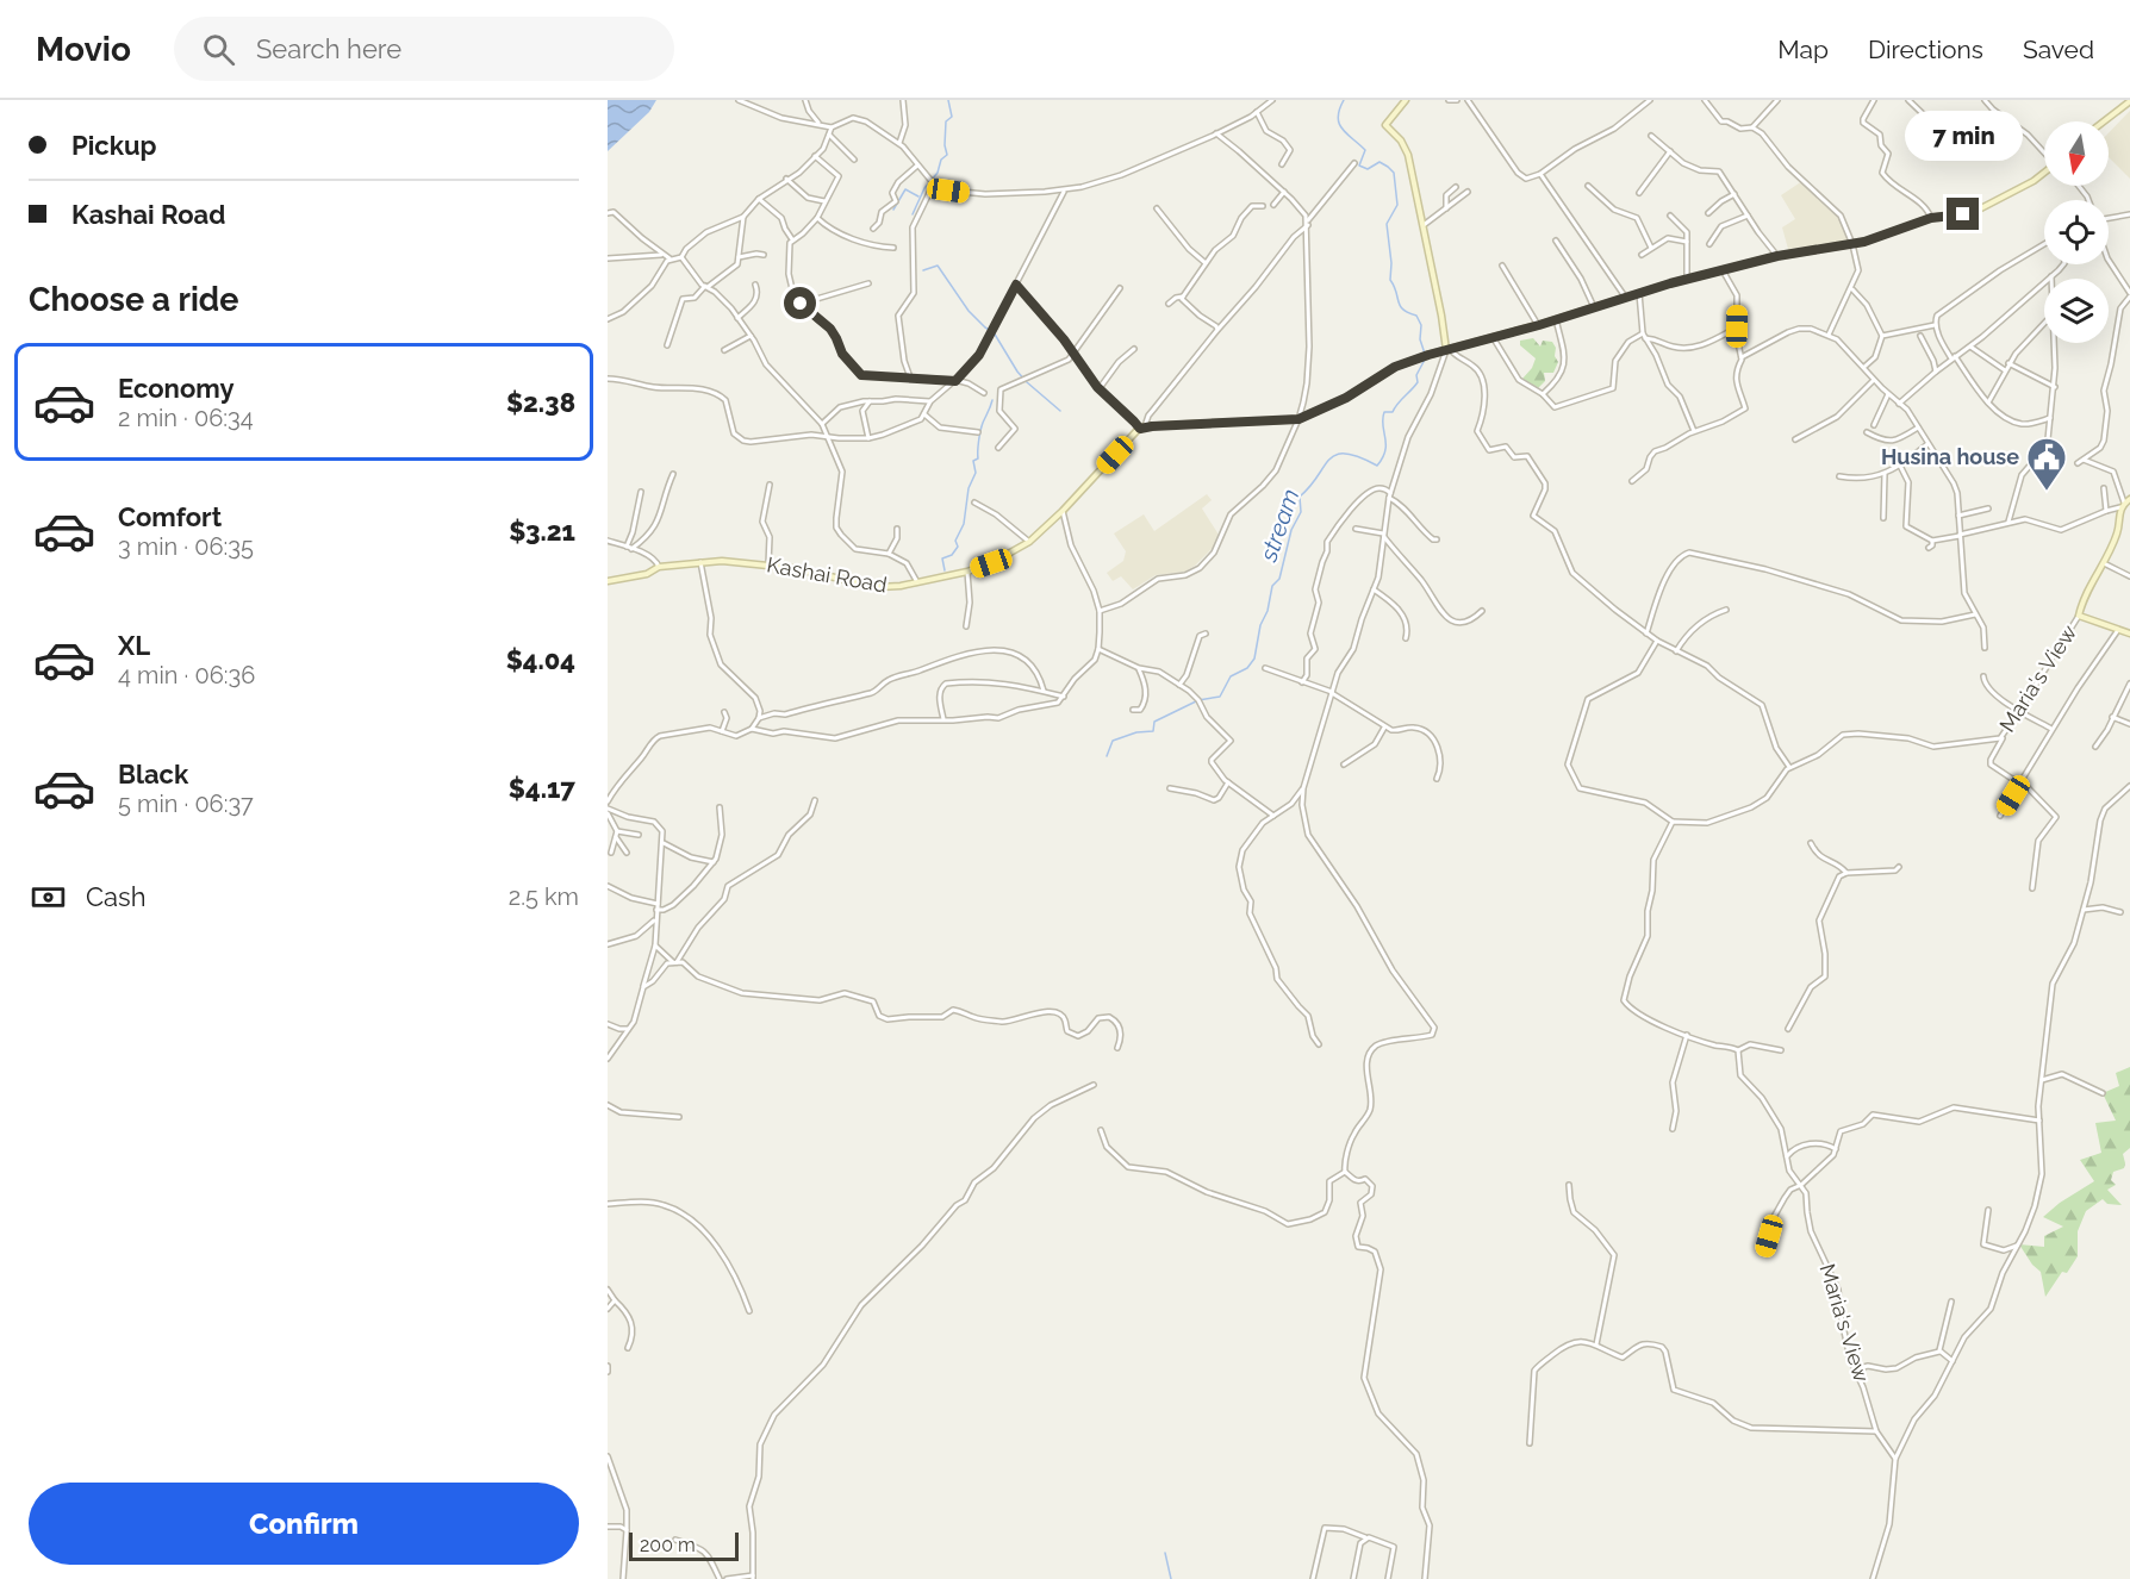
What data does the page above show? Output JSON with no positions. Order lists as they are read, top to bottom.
{
  "streets": {
    "street": ["Kashai Road", "Maria's View"]
  },
  "water": ["stream"],
  "places": {
    "public building": ["Husina house"]
  },
  "scale_bar": "200 m",
  "north": "bottom",
  "page": {
    "header": "Movio",
    "search": "Search here",
    "nav": ["Map", "Directions", "Saved"],
    "banner": ["Pickup", "Kashai Road"],
    "bubble": "7 min",
    "heading": "Choose a ride",
    "list": [
      {
        "name": "Economy",
        "note": "2 min · 06:34",
        "value": "$2.38"
      },
      {
        "name": "Comfort",
        "note": "3 min · 06:35",
        "value": "$3.21"
      },
      {
        "name": "XL",
        "note": "4 min · 06:36",
        "value": "$4.04"
      },
      {
        "name": "Black",
        "note": "5 min · 06:37",
        "value": "$4.17"
      }
    ],
    "pay": ["Cash", "2.5 km"],
    "buttons": "Confirm",
    "scale": "200 m"
  }
}
